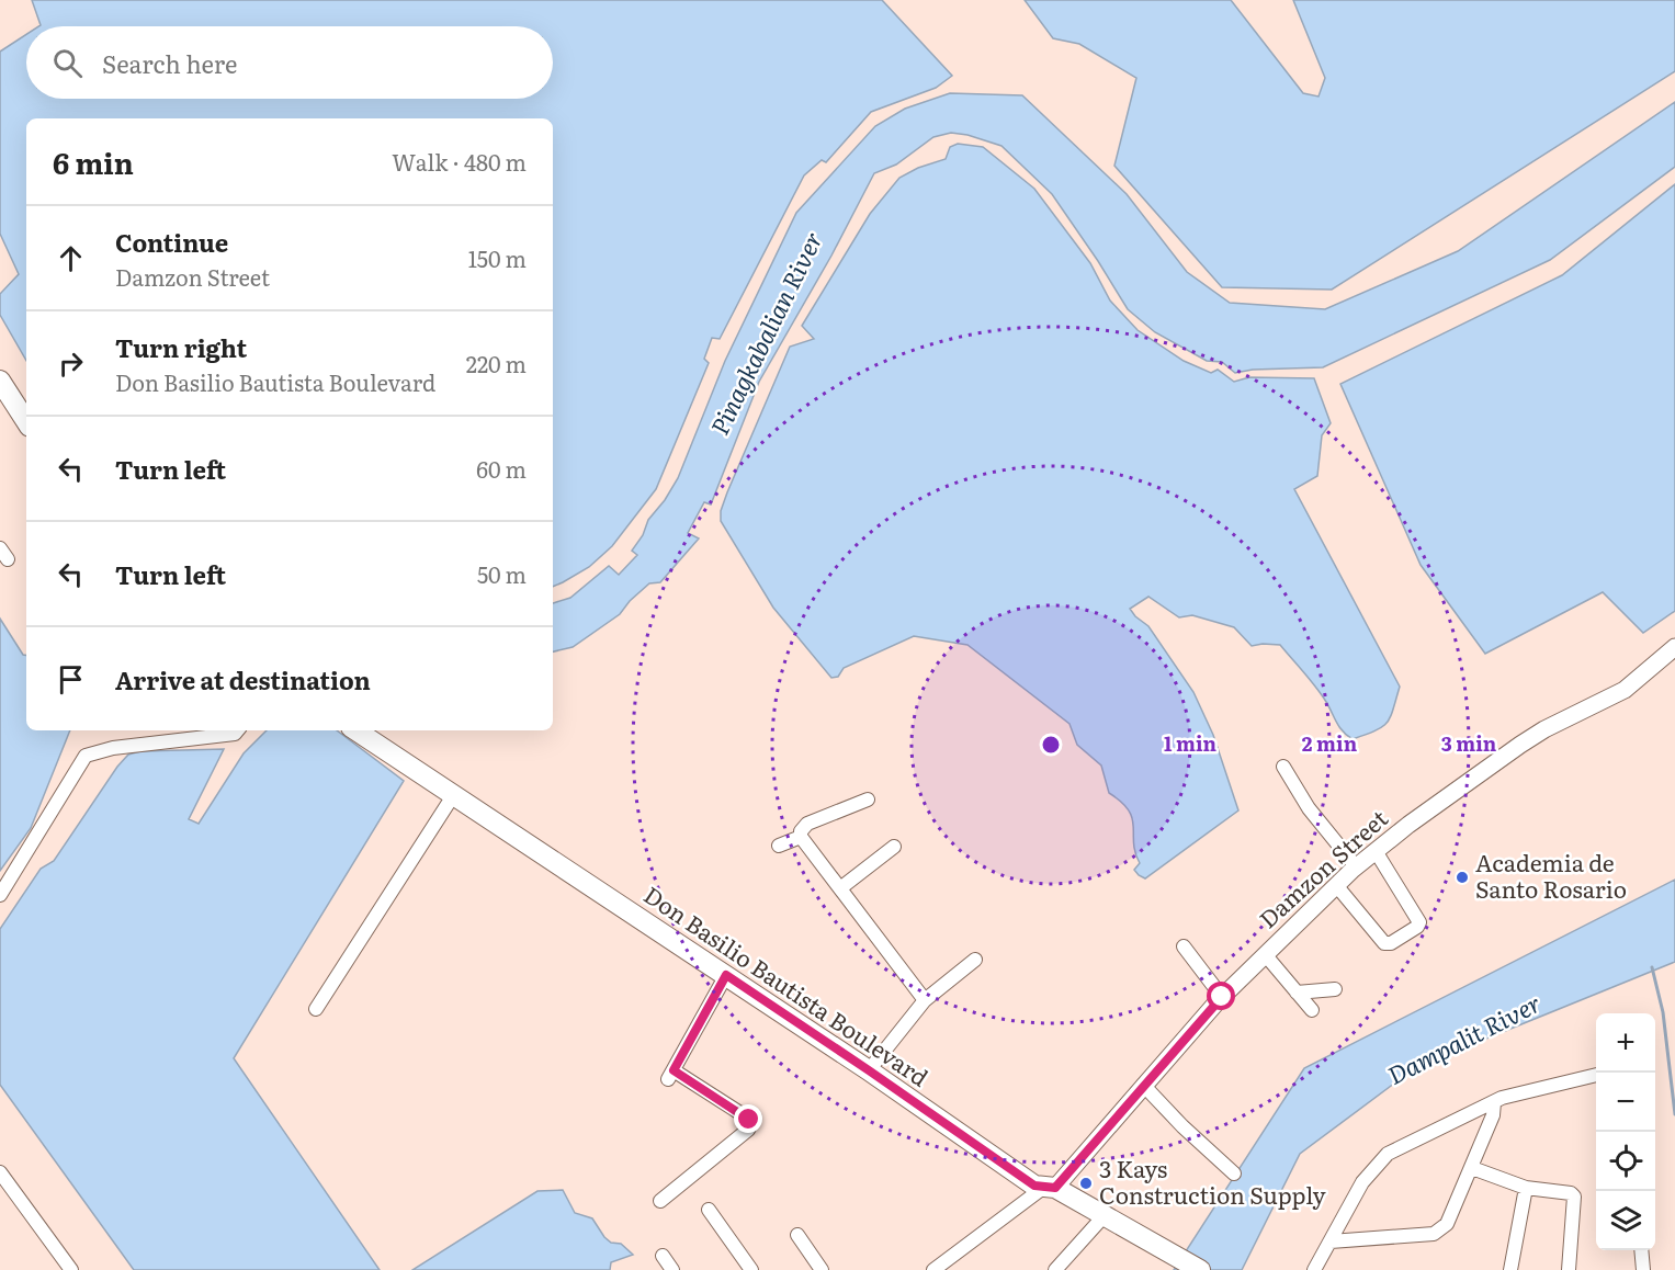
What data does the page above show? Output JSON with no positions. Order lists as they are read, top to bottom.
{
  "streets": {
    "main road": ["Don Basilio Bautista Boulevard"],
    "street": ["Damzon Street"]
  },
  "crossings": [
    ["Damzon Street", "Don Basilio Bautista Boulevard"]
  ],
  "water": ["Pinagkabalian River", "Dampalit River"],
  "places": ["Academia de Santo Rosario", "3 Kays Construction Supply"],
  "page": {
    "search": "Search here",
    "heading": ["6 min", "Walk · 480 m"],
    "list": [
      ["Continue", "Damzon Street", "150 m"],
      ["Turn right", "Don Basilio Bautista Boulevard", "220 m"],
      ["Turn left", "60 m"],
      ["Turn left", "50 m"],
      "Arrive at destination"
    ],
    "map_buttons": ["+", "−"]
  },
  "rings": ["1 min", "2 min", "3 min"]
}
